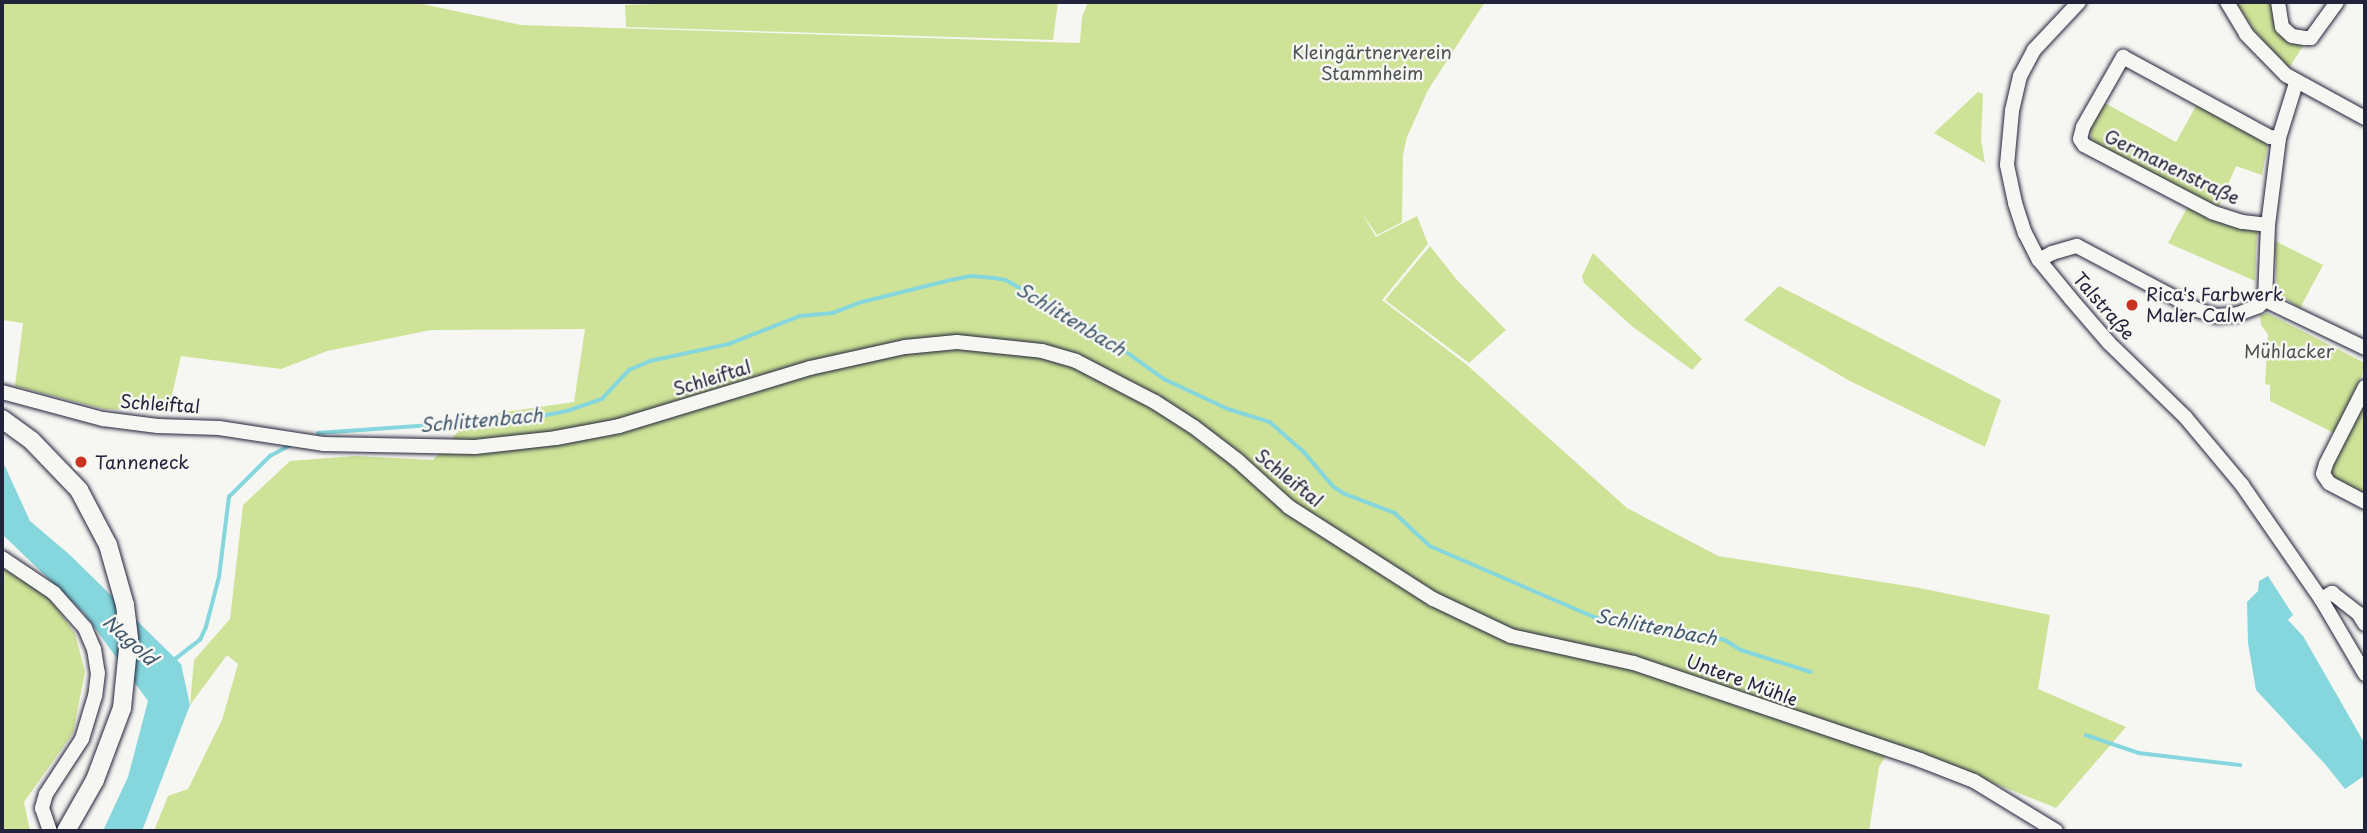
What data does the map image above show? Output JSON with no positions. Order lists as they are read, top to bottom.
{
  "streets": {
    "street": [
      "Germanenstraße",
      "Talstraße",
      "Schleiftal",
      "Untere Mühle"
    ]
  },
  "crossings": [
    ["Schleiftal", "Untere Mühle"]
  ],
  "water": ["Schlittenbach", "Nagold"],
  "parks": ["Kleingärtnerverein Stammheim", "Mühlacker"],
  "places": ["Rica's Farbwerk Maler Calw", "Tanneneck"]
}
